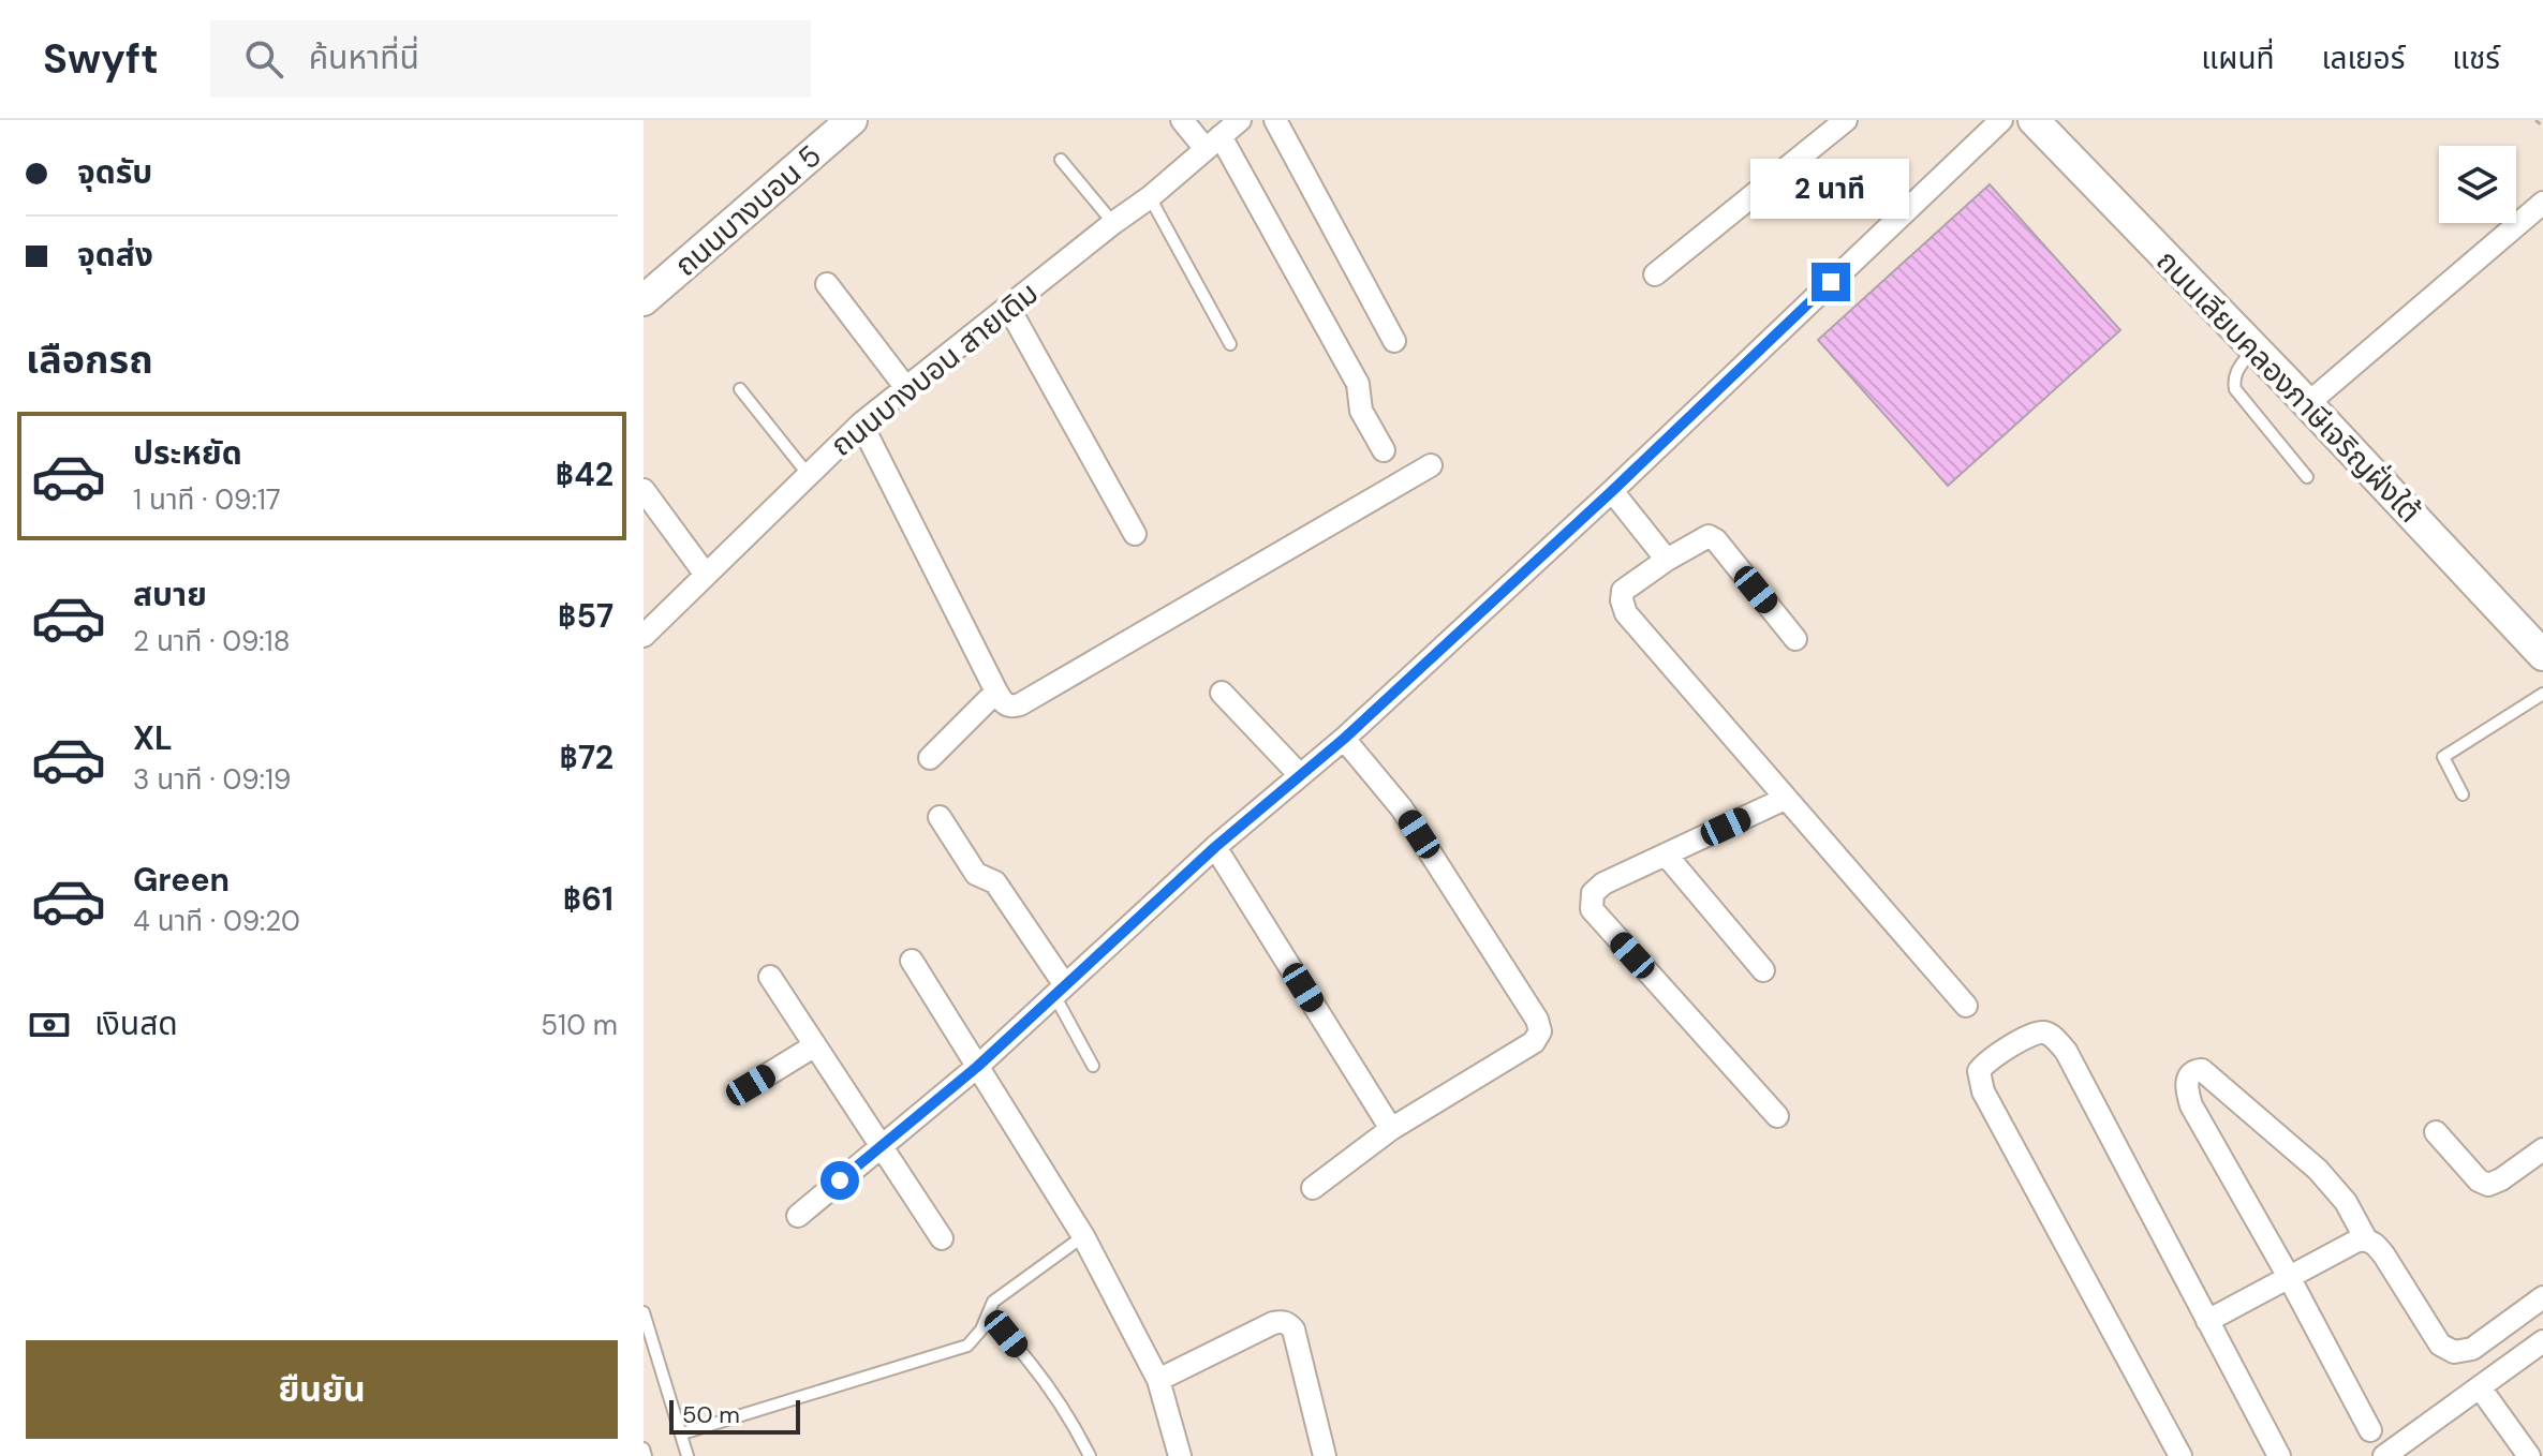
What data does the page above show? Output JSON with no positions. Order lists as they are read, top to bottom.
{
  "streets": {
    "street": ["ถนนบางบอน 5", "ถนนบางบอน สายเดิม", "ถนนเลียบคลองภาษีเจริญฝั่งใต้"]
  },
  "scale_bar": "50 m",
  "page": {
    "header": "Swyft",
    "search": "ค้นหาที่นี่",
    "nav": ["แผนที่", "เลเยอร์", "แชร์"],
    "banner": ["จุดรับ", "จุดส่ง"],
    "bubble": "2 นาที",
    "heading": "เลือกรถ",
    "list": [
      {
        "name": "ประหยัด",
        "note": "1 นาที · 09:17",
        "value": "฿42"
      },
      {
        "name": "สบาย",
        "note": "2 นาที · 09:18",
        "value": "฿57"
      },
      {
        "name": "XL",
        "note": "3 นาที · 09:19",
        "value": "฿72"
      },
      {
        "name": "Green",
        "note": "4 นาที · 09:20",
        "value": "฿61"
      }
    ],
    "pay": ["เงินสด", "510 m"],
    "buttons": "ยืนยัน",
    "scale": "50 m"
  }
}
